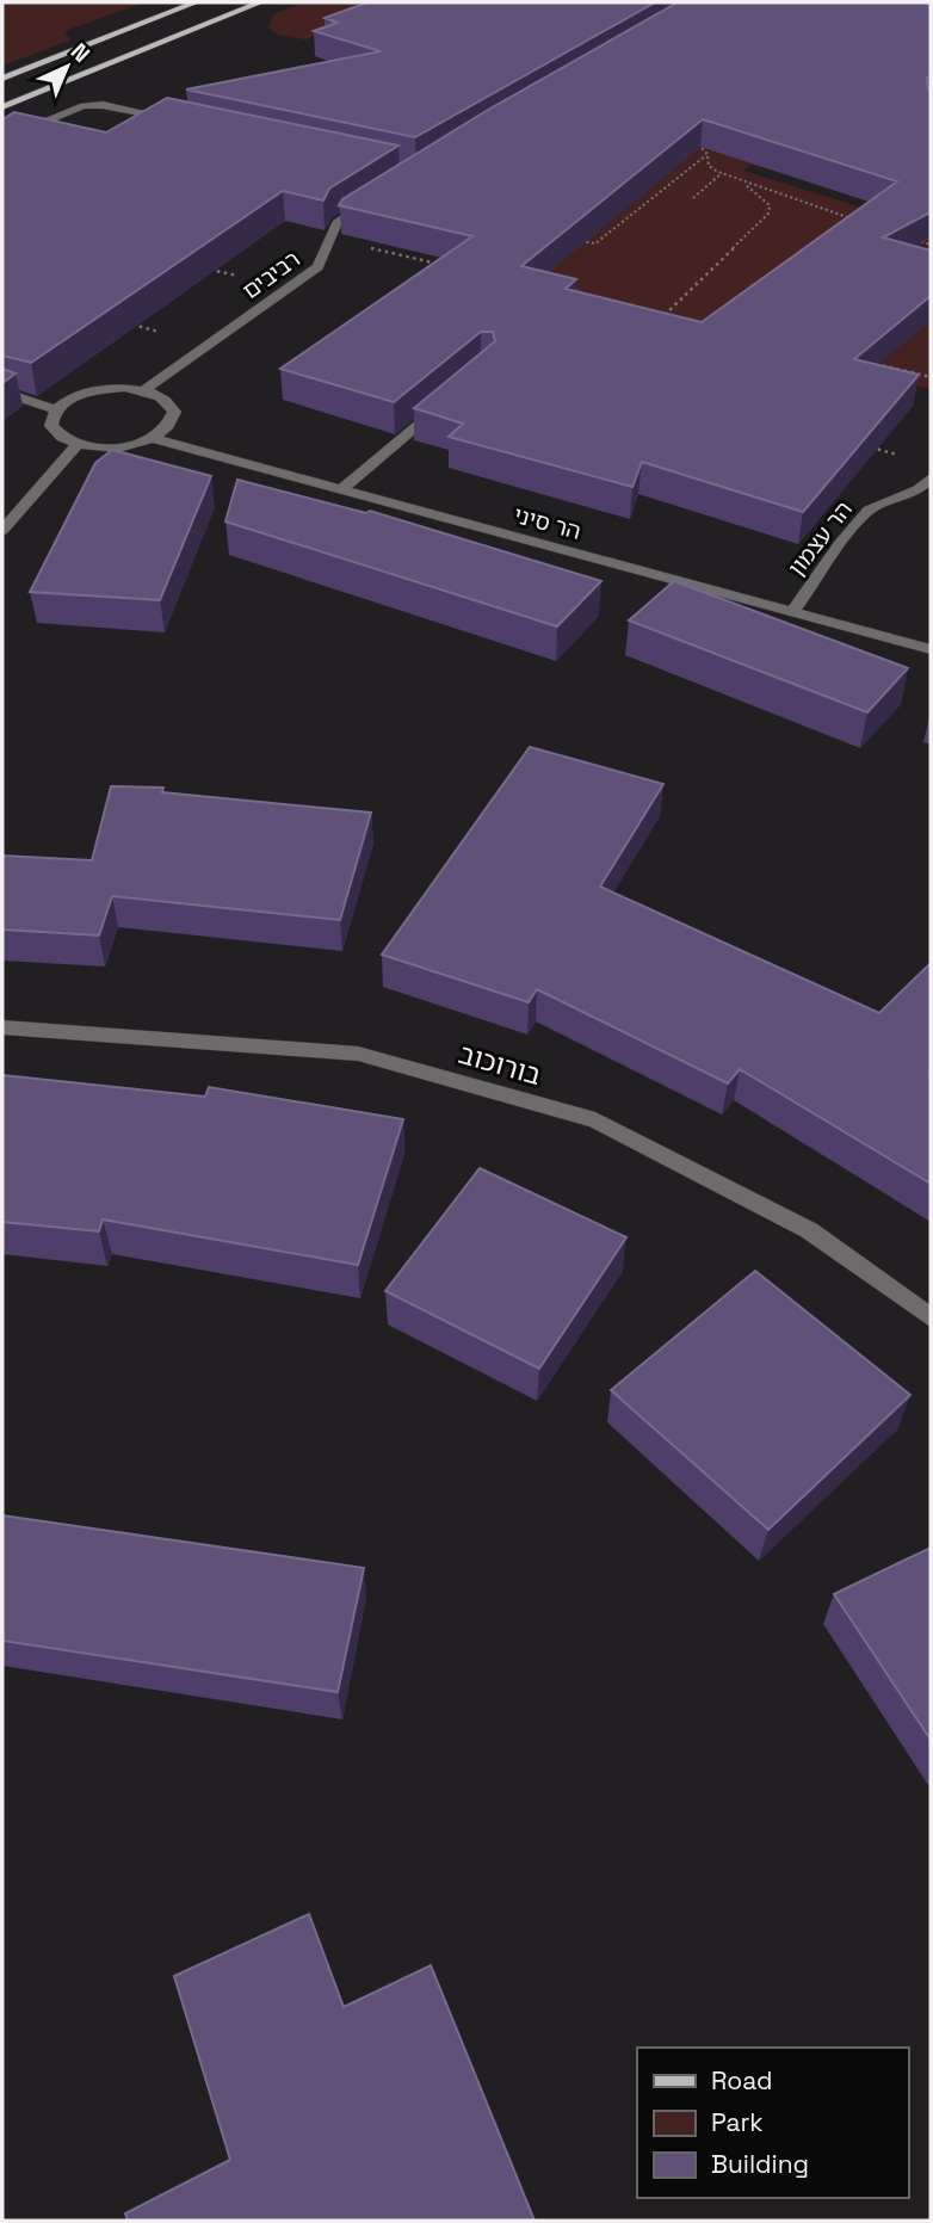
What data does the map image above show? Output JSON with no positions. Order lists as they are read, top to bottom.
{
  "streets": {
    "street": [
      "רביבים",
      "הר סיני",
      "הר עצמון",
      "בורוכוב"
    ]
  },
  "crossings": [
    ["הר סיני", "הר עצמון"]
  ],
  "legend": ["Road", "Park", "Building"],
  "north": "top right"
}
